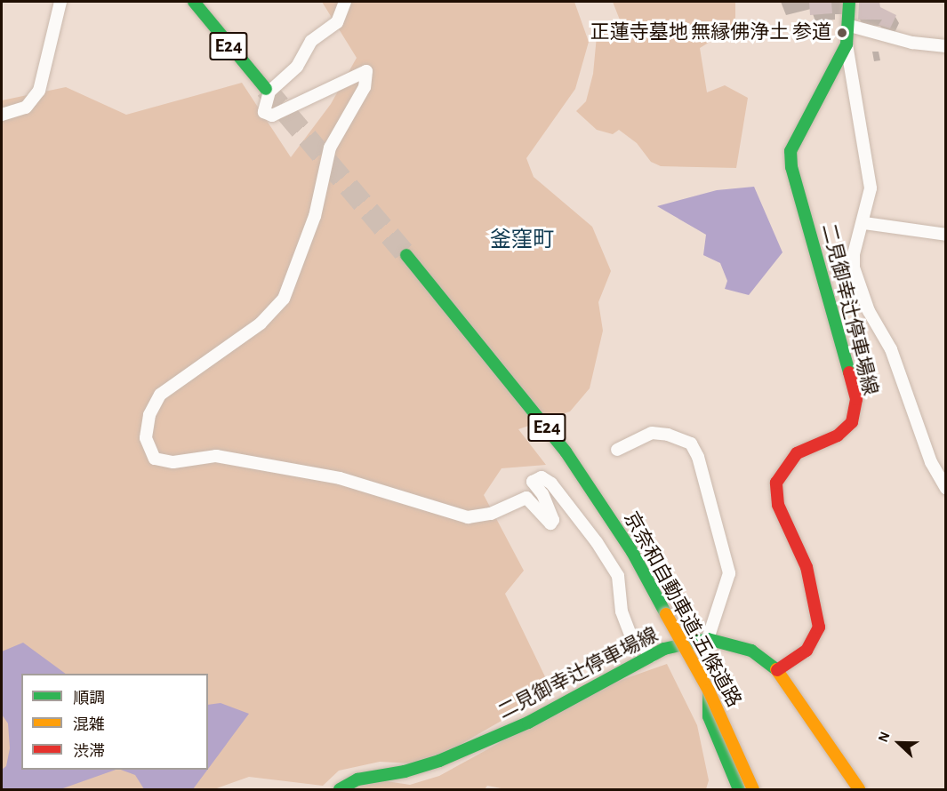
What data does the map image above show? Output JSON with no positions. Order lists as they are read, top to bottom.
{
  "streets": {
    "main road": ["E24", "二見御幸辻停車場線", "京奈和自動車道;五條道路"]
  },
  "districts": ["釜窪町"],
  "places": ["正蓮寺墓地 無縁佛浄土 参道"],
  "legend": ["順調", "混雑", "渋滞"],
  "north": "left"
}
